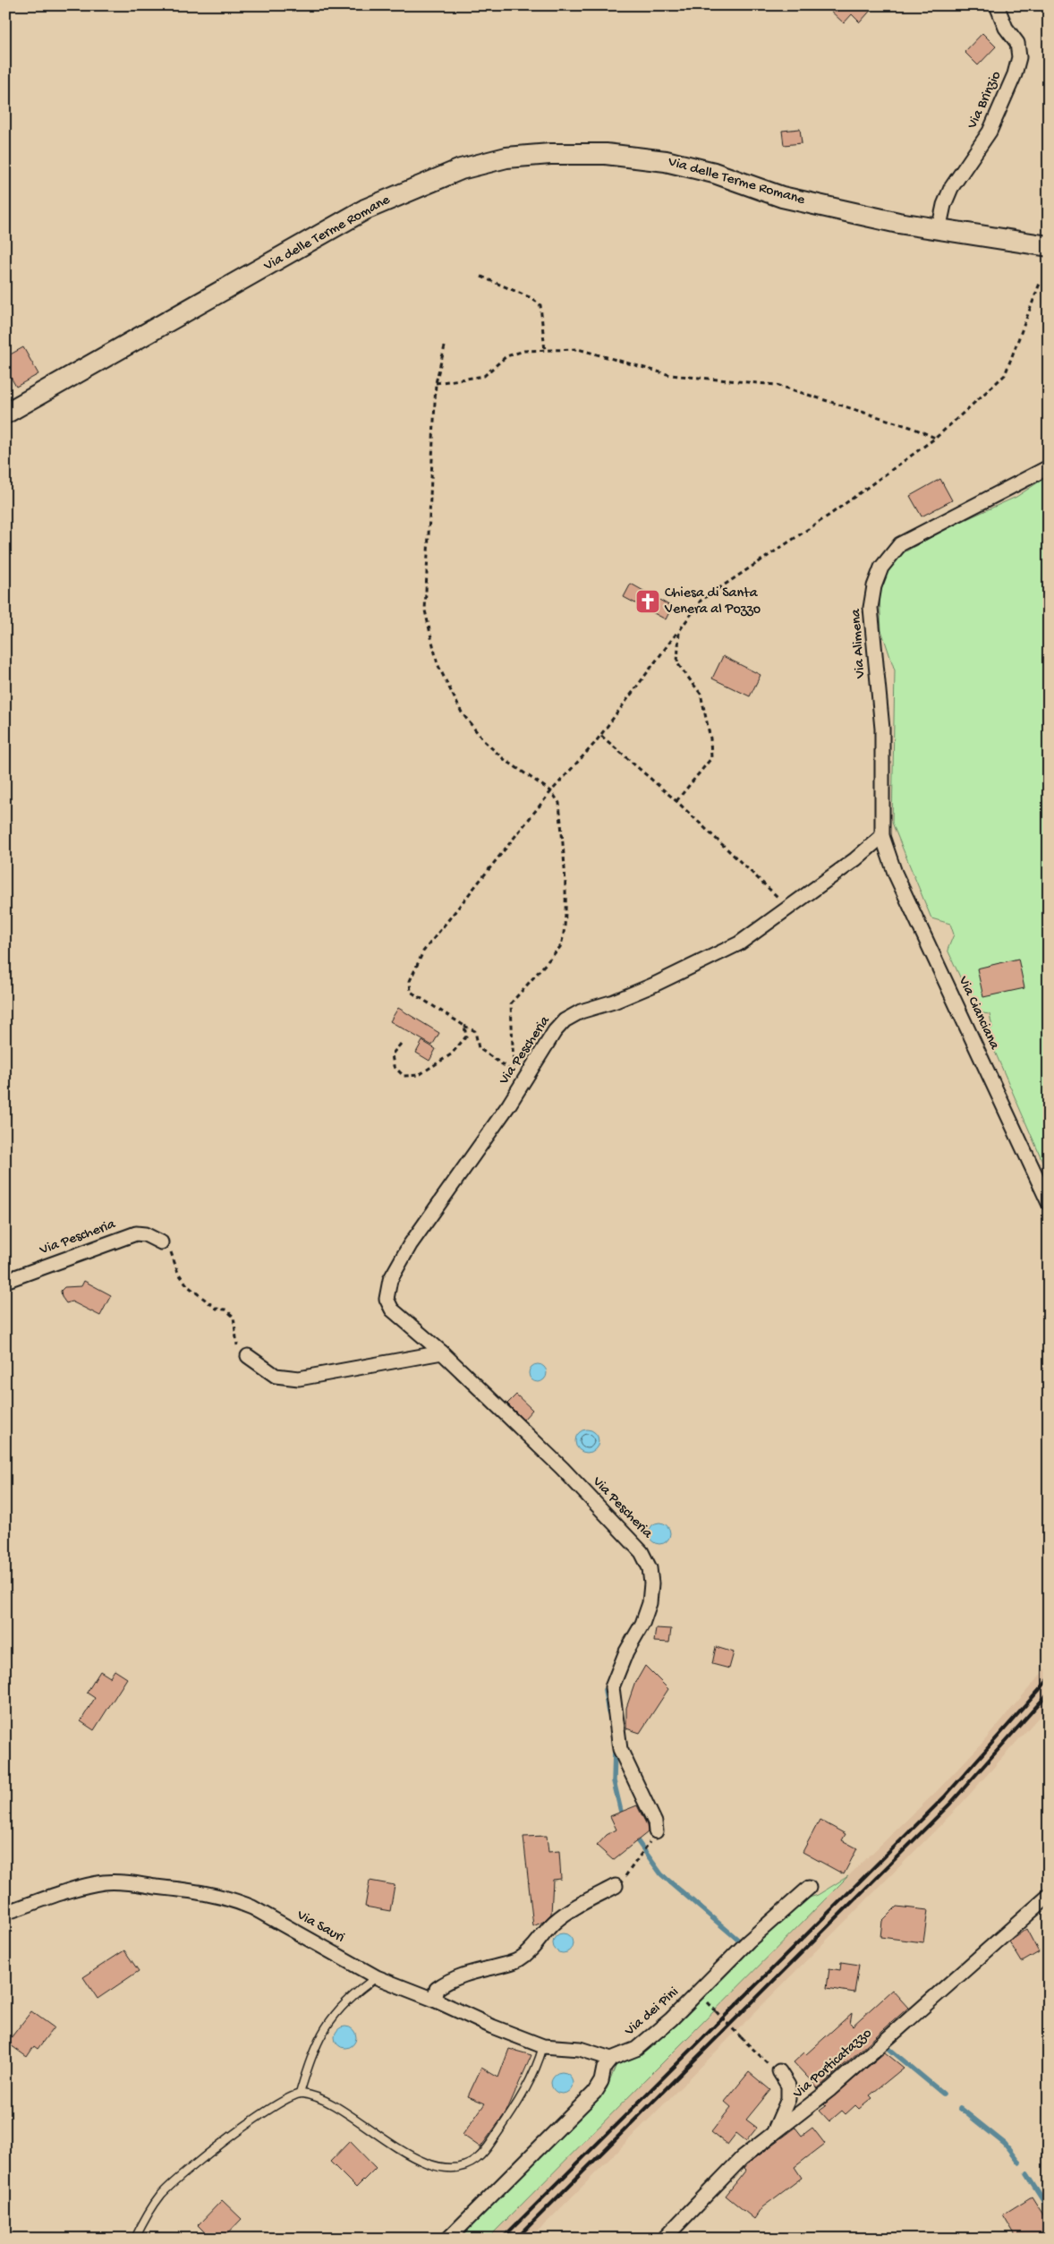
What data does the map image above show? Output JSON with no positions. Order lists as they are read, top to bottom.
{
  "streets": {
    "street": [
      "Via Brinzio",
      "Via delle Terme Romane",
      "Via Alimena",
      "Via Cianciana",
      "Via Pescheria",
      "Via Sauri",
      "Via dei Pini",
      "Via Porticatazzo"
    ]
  },
  "crossings": [
    ["Via Brinzio", "Via delle Terme Romane"],
    ["Via Alimena", "Via Cianciana"],
    ["Via Alimena", "Via Pescheria"],
    ["Via Cianciana", "Via Pescheria"],
    ["Via Sauri", "Via dei Pini"]
  ],
  "places": {
    "church": ["Chiesa di Santa Venera al Pozzo"]
  }
}
